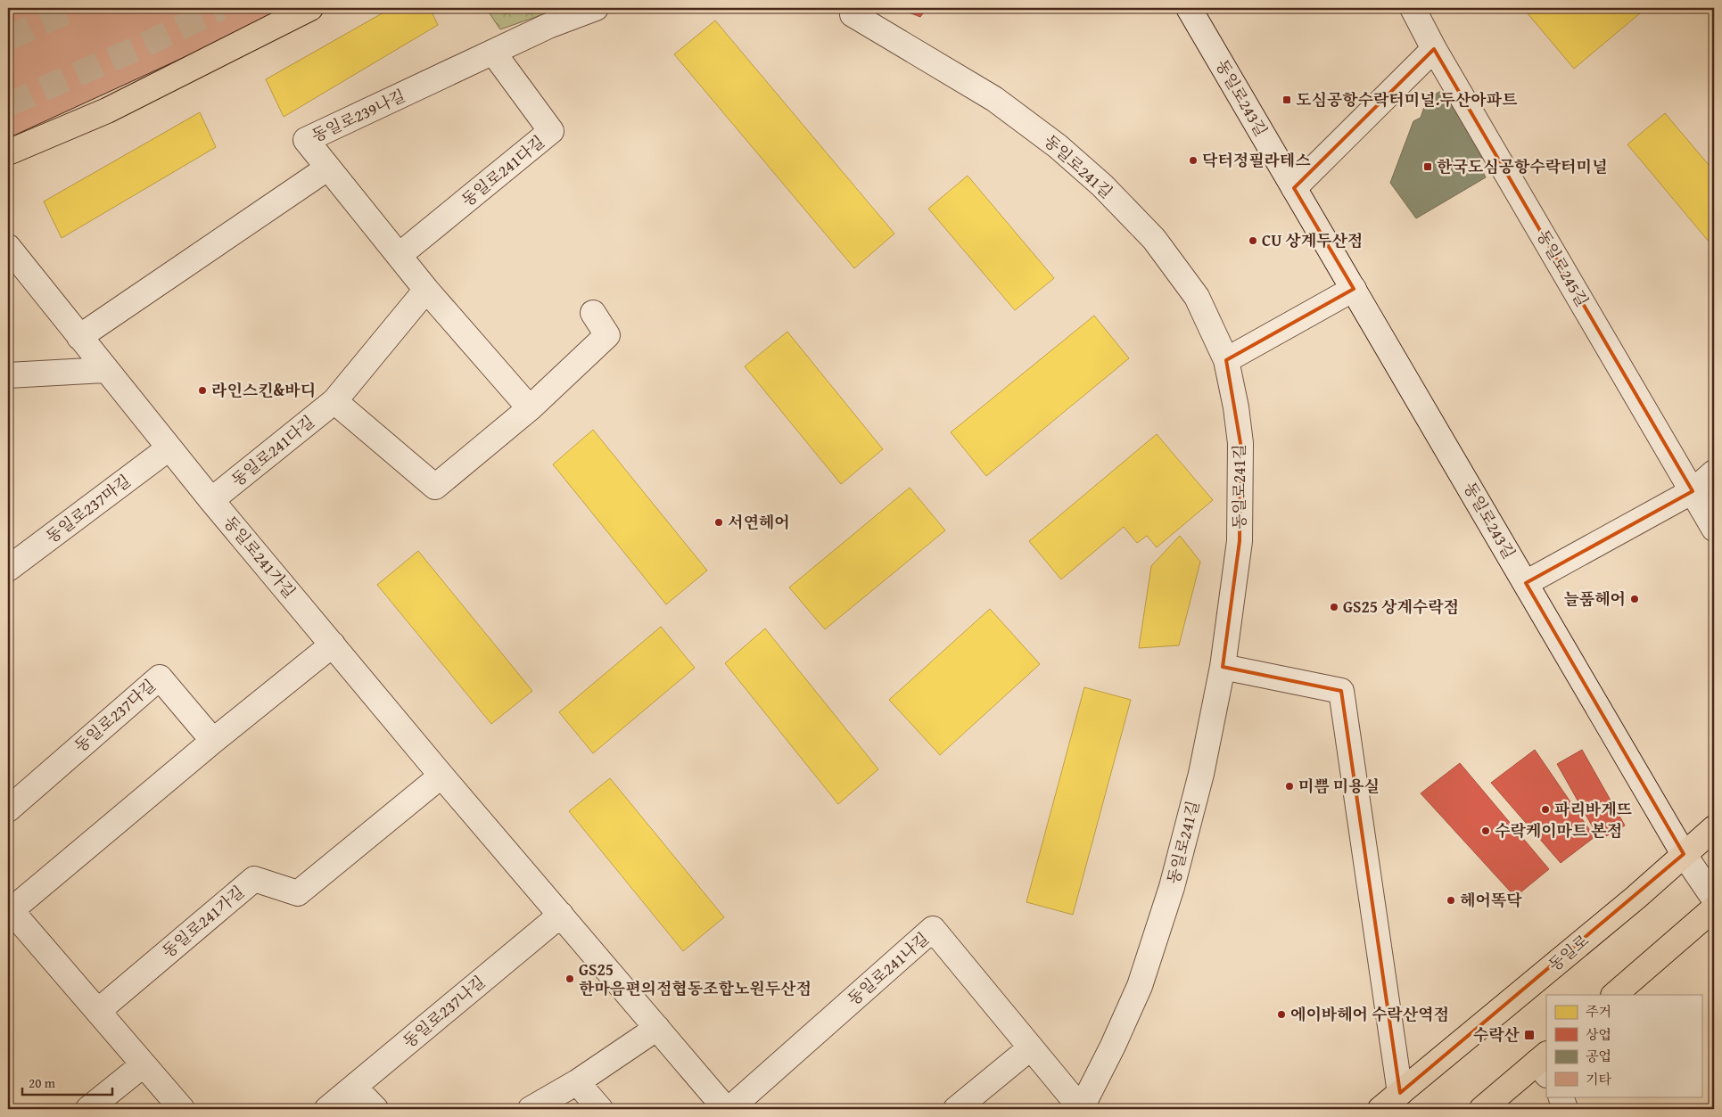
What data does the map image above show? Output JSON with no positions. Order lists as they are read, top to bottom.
{
  "streets": {
    "main road": ["동일로"],
    "street": [
      "동일로243길",
      "동일로239나길",
      "동일로241길",
      "동일로241다길",
      "동일로245길",
      "동일로237마길",
      "동일로241가길",
      "동일로237다길",
      "동일로241나길",
      "동일로237나길"
    ]
  },
  "crossings": [
    ["동일로243길", "동일로"],
    ["동일로239나길", "동일로241다길"],
    ["동일로241길", "동일로241나길"],
    ["동일로241다길", "동일로241가길"],
    ["동일로237마길", "동일로241가길"],
    ["동일로241가길", "동일로241나길"],
    ["동일로241가길", "동일로237나길"]
  ],
  "places": {
    "transit": ["도심공항수락터미널.두산아파트", "한국도심공항수락터미널", "수락산"],
    "other": [
      "닥터정필라테스",
      "CU 상계두산점",
      "라인스킨&바디",
      "서연헤어",
      "늘품헤어",
      "GS25 상계수락점",
      "미쁨 미용실",
      "파리바게뜨",
      "수락케이마트 본점",
      "헤어똑닥",
      "GS25 한마음편의점협동조합노원두산점",
      "에이바헤어 수락산역점"
    ]
  },
  "legend": [
    "주거",
    "상업",
    "공업",
    "기타"
  ],
  "scale_bar": "20 m"
}
